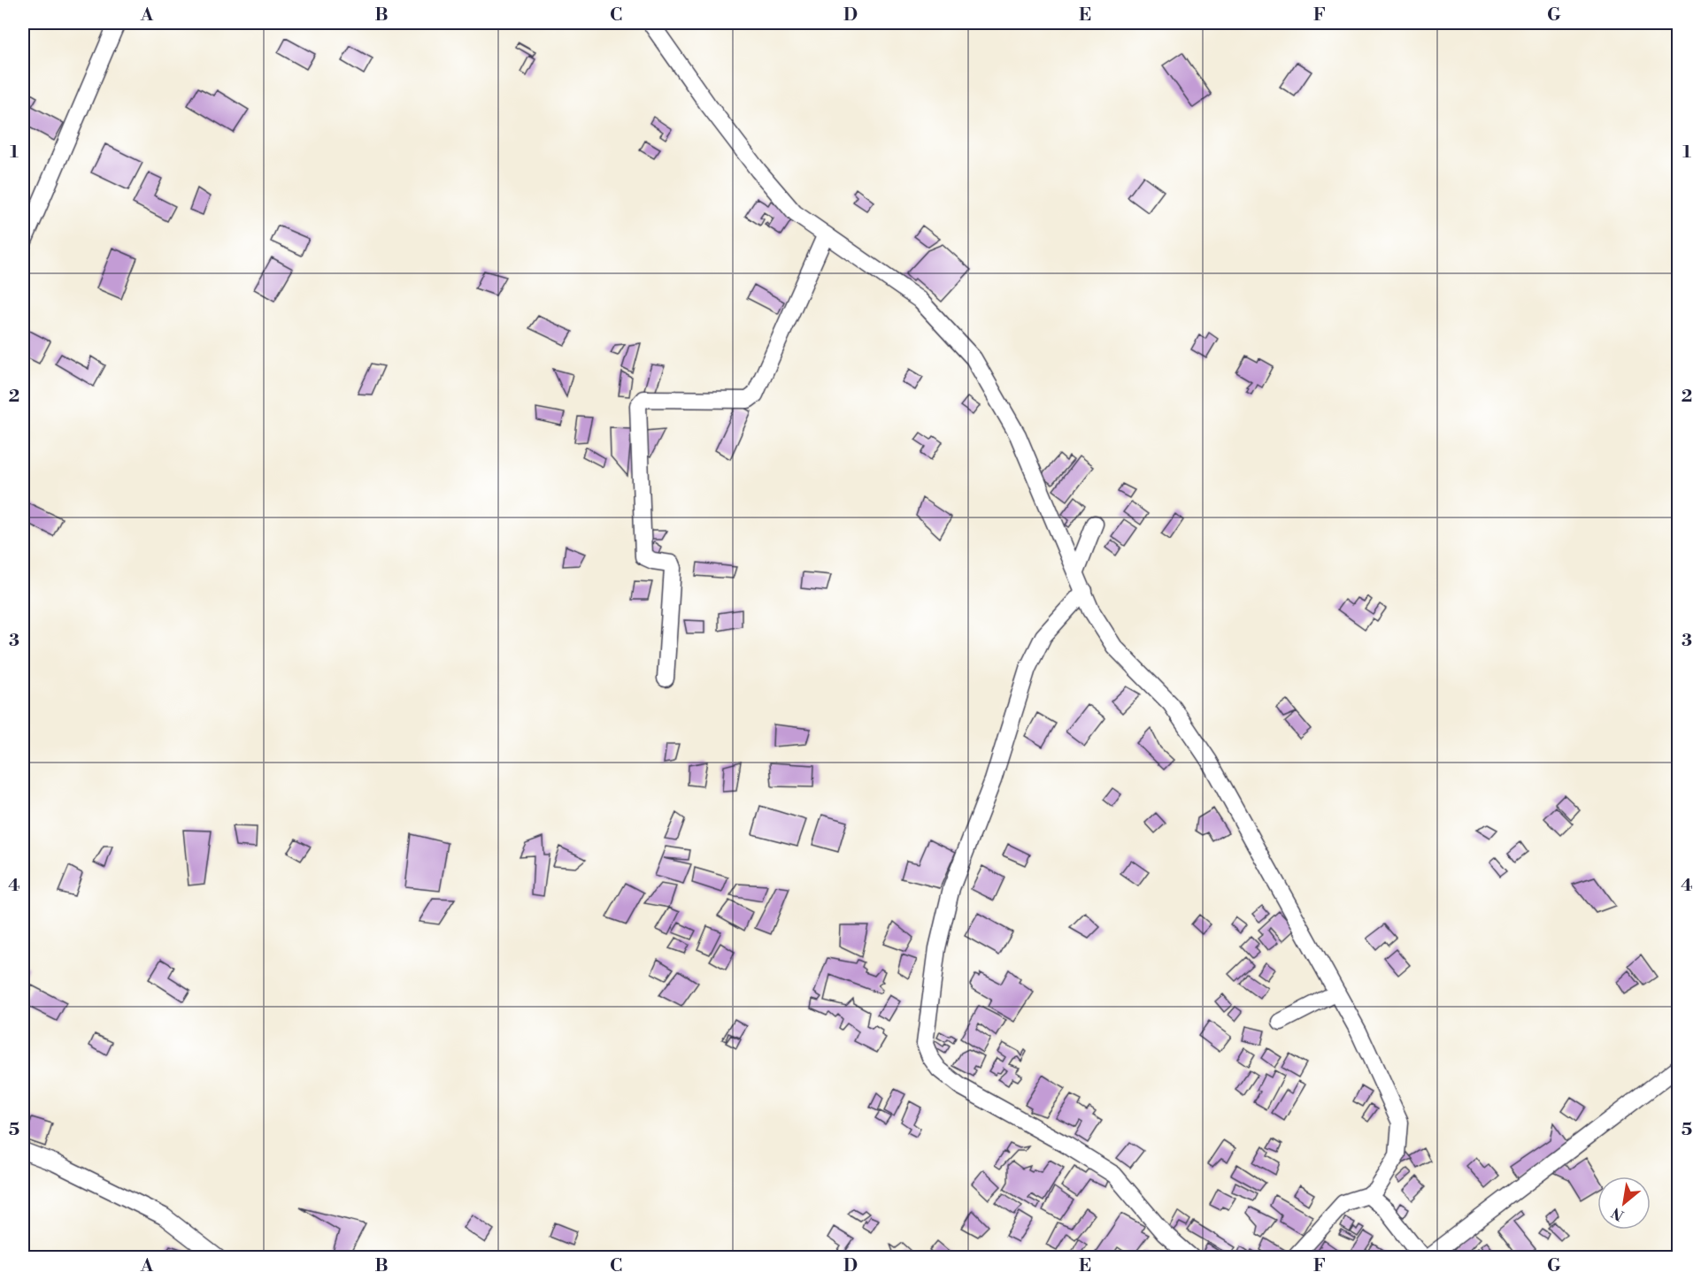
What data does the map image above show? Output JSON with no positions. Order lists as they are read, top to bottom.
{
  "north": "bottom left",
  "grid": {
    "columns": [
      "A",
      "B",
      "C",
      "D",
      "E",
      "F",
      "G"
    ],
    "rows": [
      "1",
      "2",
      "3",
      "4",
      "5"
    ]
  }
}
